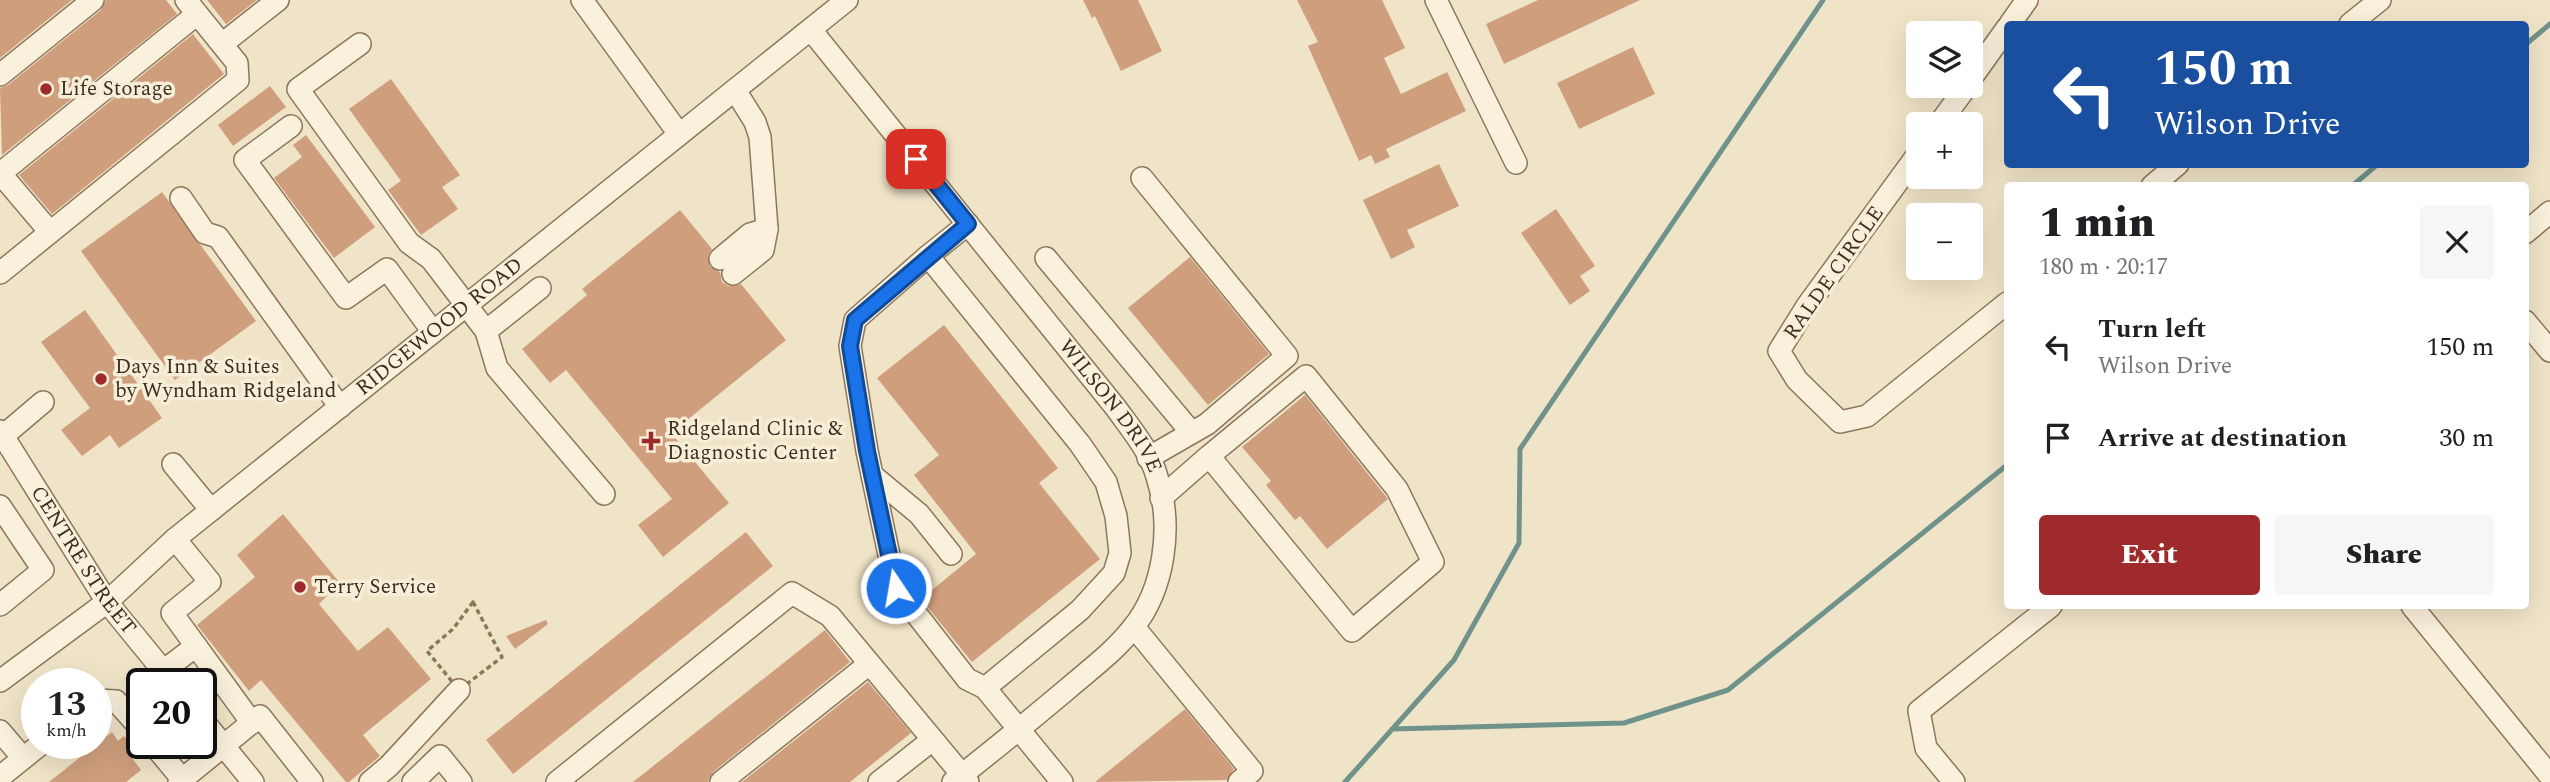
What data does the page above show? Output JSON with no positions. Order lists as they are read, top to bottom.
{
  "streets": {
    "street": [
      "RALDE CIRCLE",
      "RIDGEWOOD ROAD",
      "WILSON DRIVE",
      "CENTRE STREET"
    ]
  },
  "crossings": [
    ["RIDGEWOOD ROAD", "WILSON DRIVE"],
    ["RIDGEWOOD ROAD", "CENTRE STREET"]
  ],
  "places": {
    "other": ["Life Storage", "Days Inn & Suites by Wyndham Ridgeland", "Terry Service"],
    "health": ["Ridgeland Clinic & Diagnostic Center"]
  },
  "page": {
    "map_buttons": ["+", "−"],
    "turn": ["150 m", "Wilson Drive"],
    "heading": ["1 min", "180 m · 20:17"],
    "list": [
      {
        "name": "Turn left",
        "note": "Wilson Drive",
        "value": "150 m"
      },
      {
        "name": "Arrive at destination",
        "value": "30 m"
      }
    ],
    "buttons": ["Exit", "Share"],
    "speed": "13 km/h",
    "limit": "20"
  }
}
